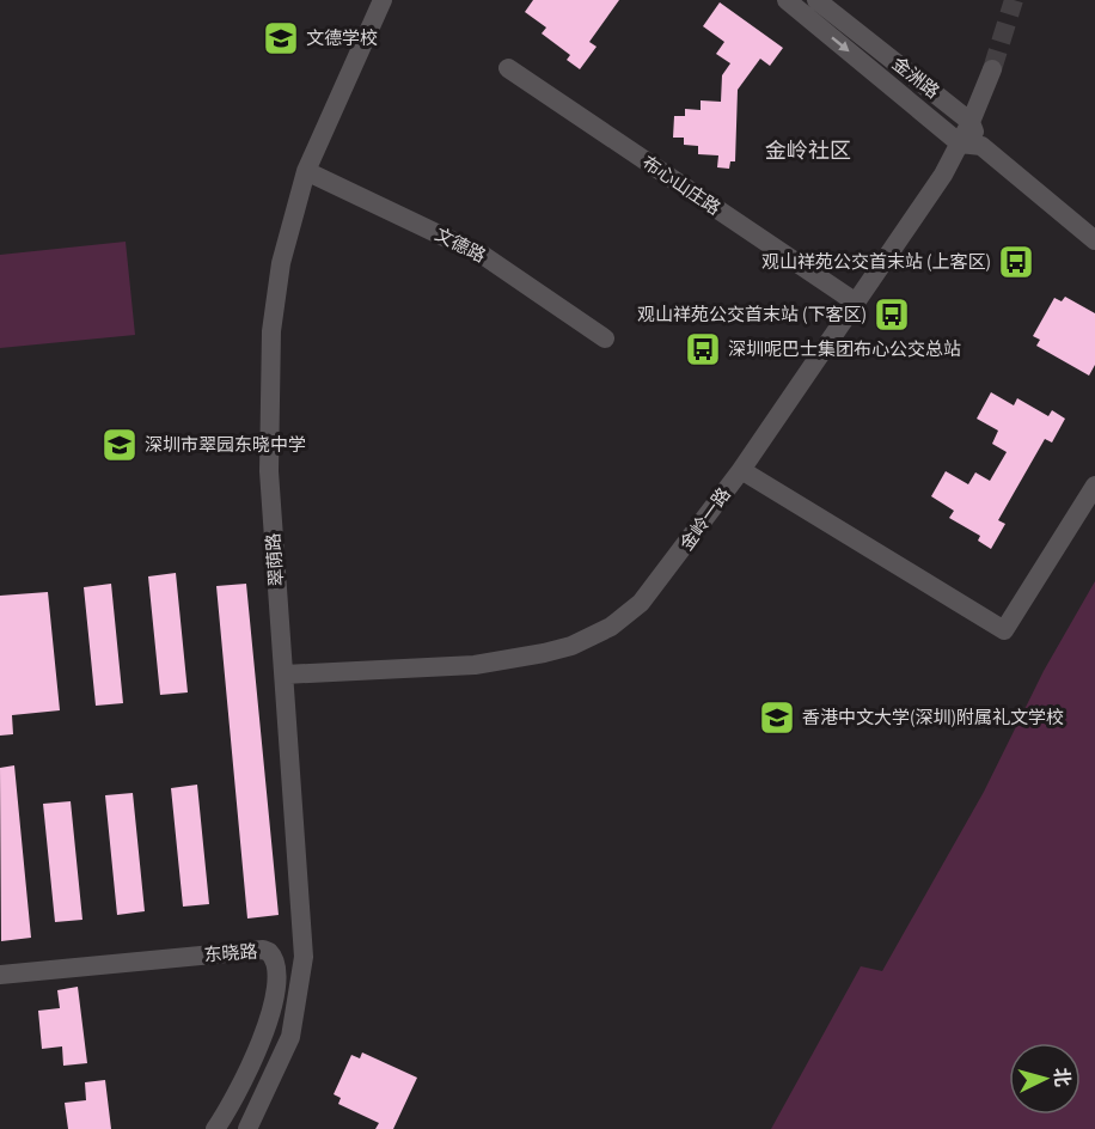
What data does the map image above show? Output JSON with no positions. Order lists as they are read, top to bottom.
{
  "streets": {
    "street": [
      "金洲路",
      "布心山庄路",
      "文德路",
      "金岭一路",
      "翠荫路",
      "东晓路"
    ]
  },
  "crossings": [
    ["金洲路", "金岭一路"],
    ["布心山庄路", "金岭一路"],
    ["文德路", "翠荫路"],
    ["金岭一路", "翠荫路"]
  ],
  "districts": ["金岭社区"],
  "places": {
    "school or university": ["文德学校", "深圳市翠园东晓中学", "香港中文大学(深圳)附属礼文学校"],
    "bus stop": ["观山祥苑公交首末站 (上客区)", "观山祥苑公交首末站 (下客区)", "深圳呢巴士集团布心公交总站"]
  },
  "north": "right"
}
